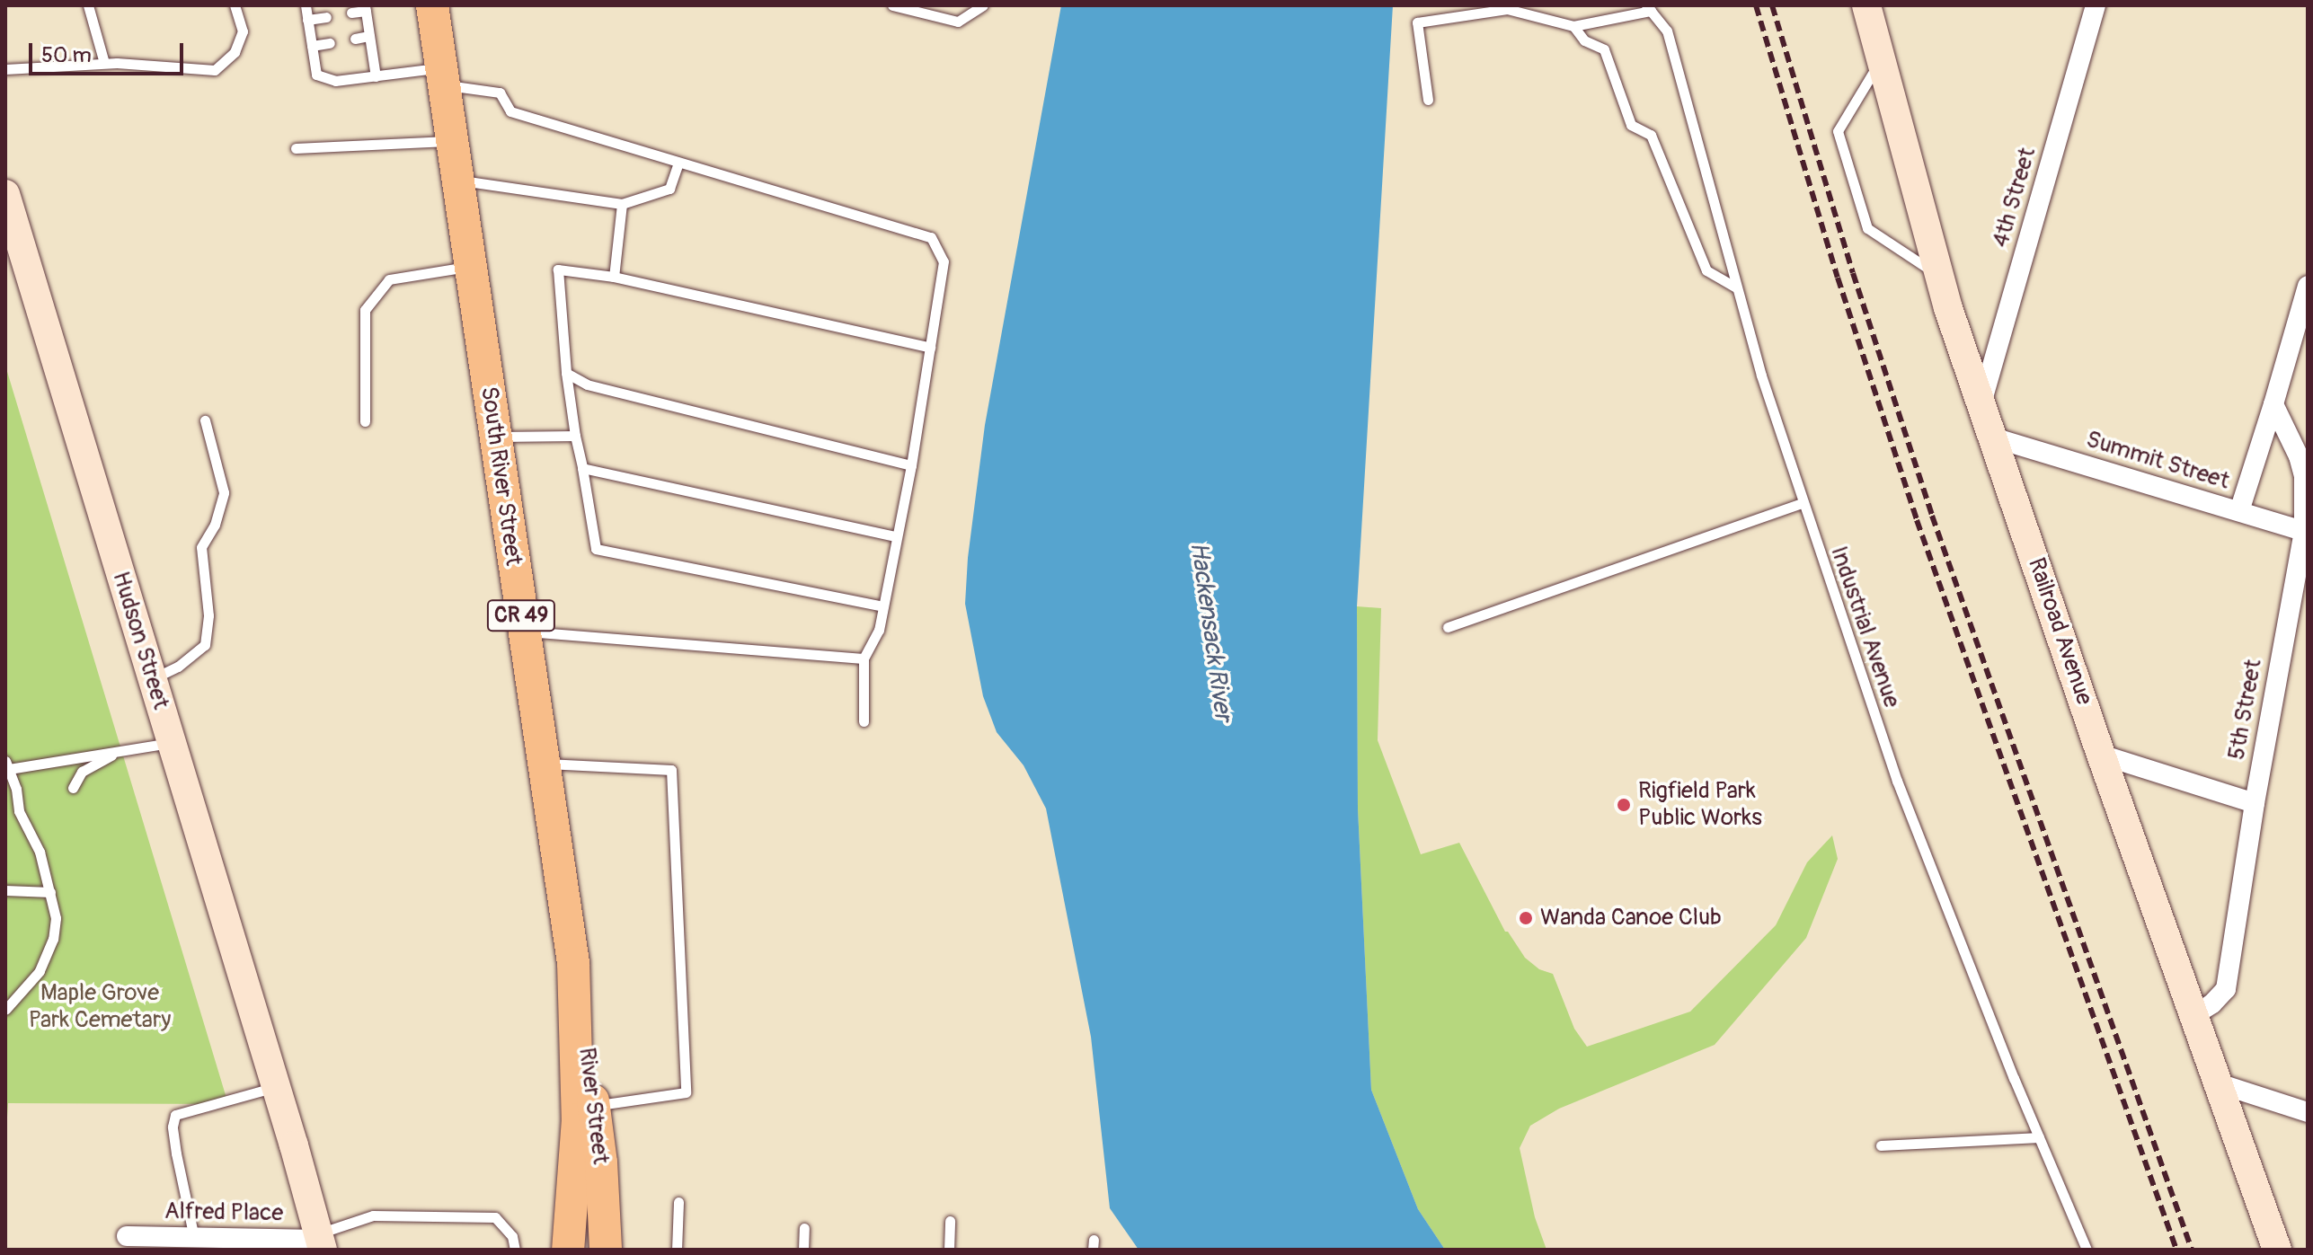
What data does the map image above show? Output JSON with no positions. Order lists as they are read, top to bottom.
{
  "streets": {
    "main road": [
      "South River Street",
      "CR 49",
      "Railroad Avenue",
      "Hudson Street",
      "River Street"
    ],
    "street": [
      "4th Street",
      "Summit Street",
      "5th Street",
      "Alfred Place"
    ],
    "lane": ["Industrial Avenue"]
  },
  "crossings": [
    ["4th Street", "Railroad Avenue"],
    ["Summit Street", "Railroad Avenue"],
    ["Summit Street", "5th Street"],
    ["South River Street", "River Street"],
    ["Railroad Avenue", "5th Street"],
    ["Hudson Street", "Alfred Place"]
  ],
  "water": ["Hackensack River"],
  "parks": ["Maple Grove Park Cemetary"],
  "places": ["Rigfield Park Public Works", "Wanda Canoe Club"],
  "scale_bar": "50 m"
}
